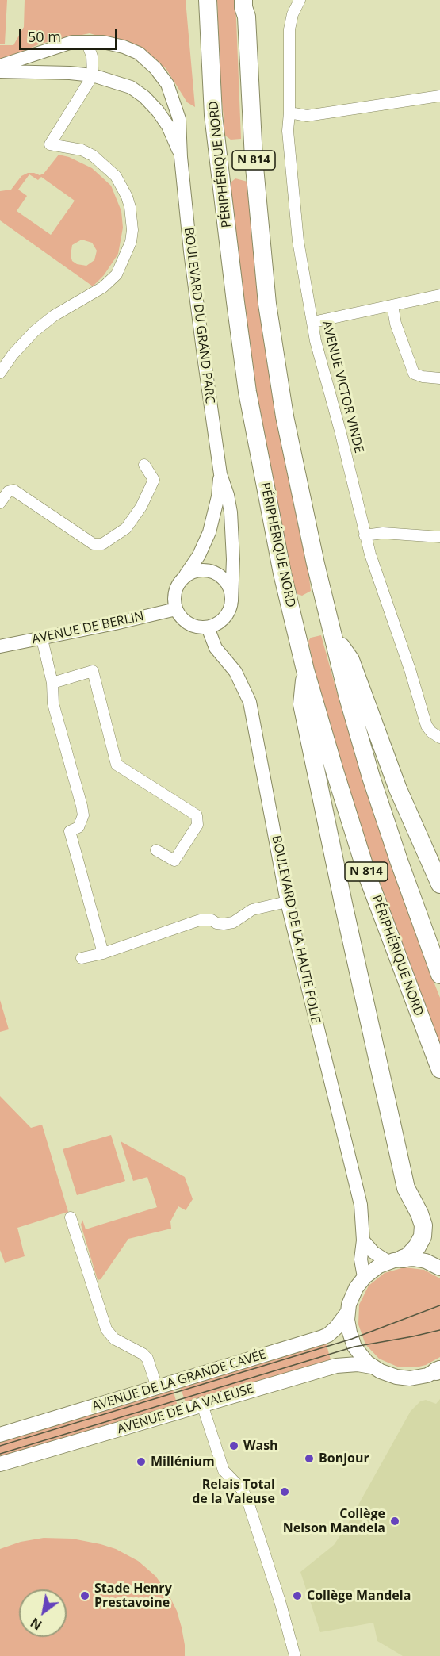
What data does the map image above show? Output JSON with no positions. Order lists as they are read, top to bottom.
{
  "streets": {
    "highway": ["N 814", "PÉRIPHÉRIQUE NORD"],
    "main road": ["AVENUE DE LA GRANDE CAVÉE", "AVENUE DE LA VALEUSE"],
    "street": [
      "BOULEVARD DU GRAND PARC",
      "AVENUE VICTOR VINDE",
      "AVENUE DE BERLIN",
      "BOULEVARD DE LA HAUTE FOLIE"
    ]
  },
  "crossings": [
    ["N 814", "PÉRIPHÉRIQUE NORD"],
    ["BOULEVARD DU GRAND PARC", "AVENUE DE BERLIN"],
    ["BOULEVARD DU GRAND PARC", "BOULEVARD DE LA HAUTE FOLIE"],
    ["AVENUE DE BERLIN", "BOULEVARD DE LA HAUTE FOLIE"]
  ],
  "places": [
    "Wash",
    "Bonjour",
    "Millénium",
    "Relais Total de la Valeuse",
    "Collège Nelson Mandela",
    "Stade Henry Prestavoine",
    "Collège Mandela"
  ],
  "scale_bar": "50 m",
  "north": "bottom left"
}
